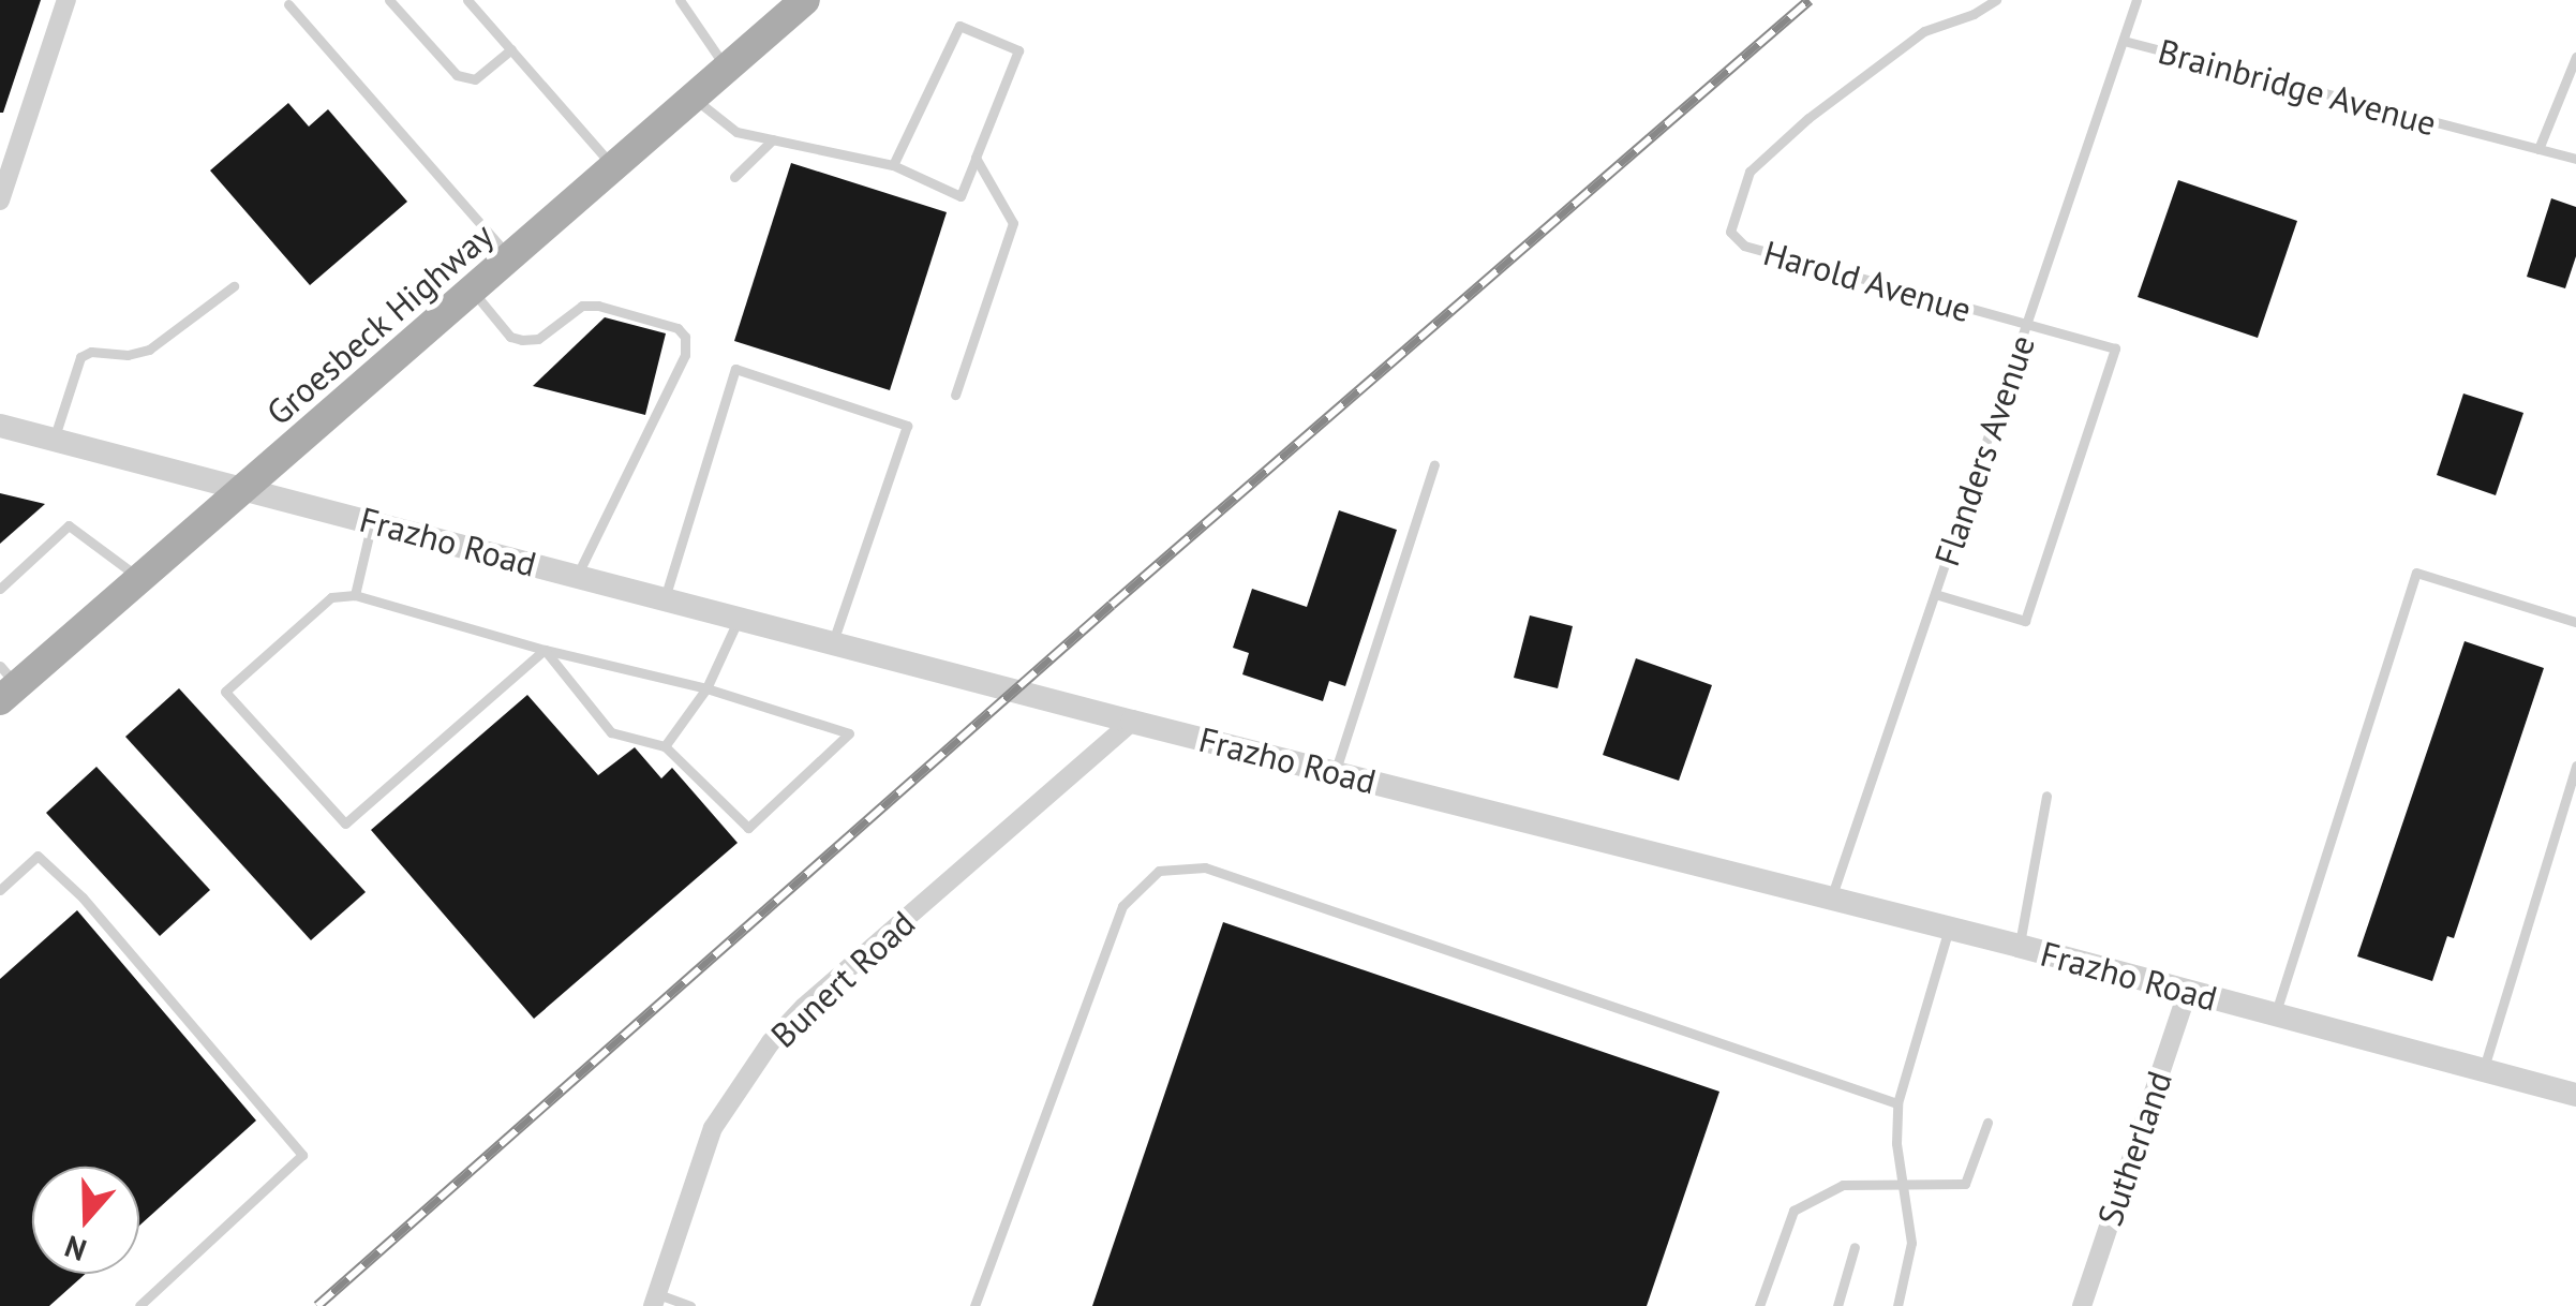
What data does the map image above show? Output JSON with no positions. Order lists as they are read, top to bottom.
{
  "streets": {
    "main road": ["Groesbeck Highway"],
    "street": ["Frazho Road", "Bunert Road", "Sutherland"],
    "lane": ["Brainbridge Avenue", "Harold Avenue", "Flanders Avenue"]
  },
  "crossings": [
    ["Brainbridge Avenue", "Flanders Avenue"],
    ["Harold Avenue", "Flanders Avenue"],
    ["Groesbeck Highway", "Frazho Road"],
    ["Flanders Avenue", "Frazho Road"],
    ["Frazho Road", "Bunert Road"],
    ["Frazho Road", "Sutherland"]
  ],
  "north": "bottom"
}
